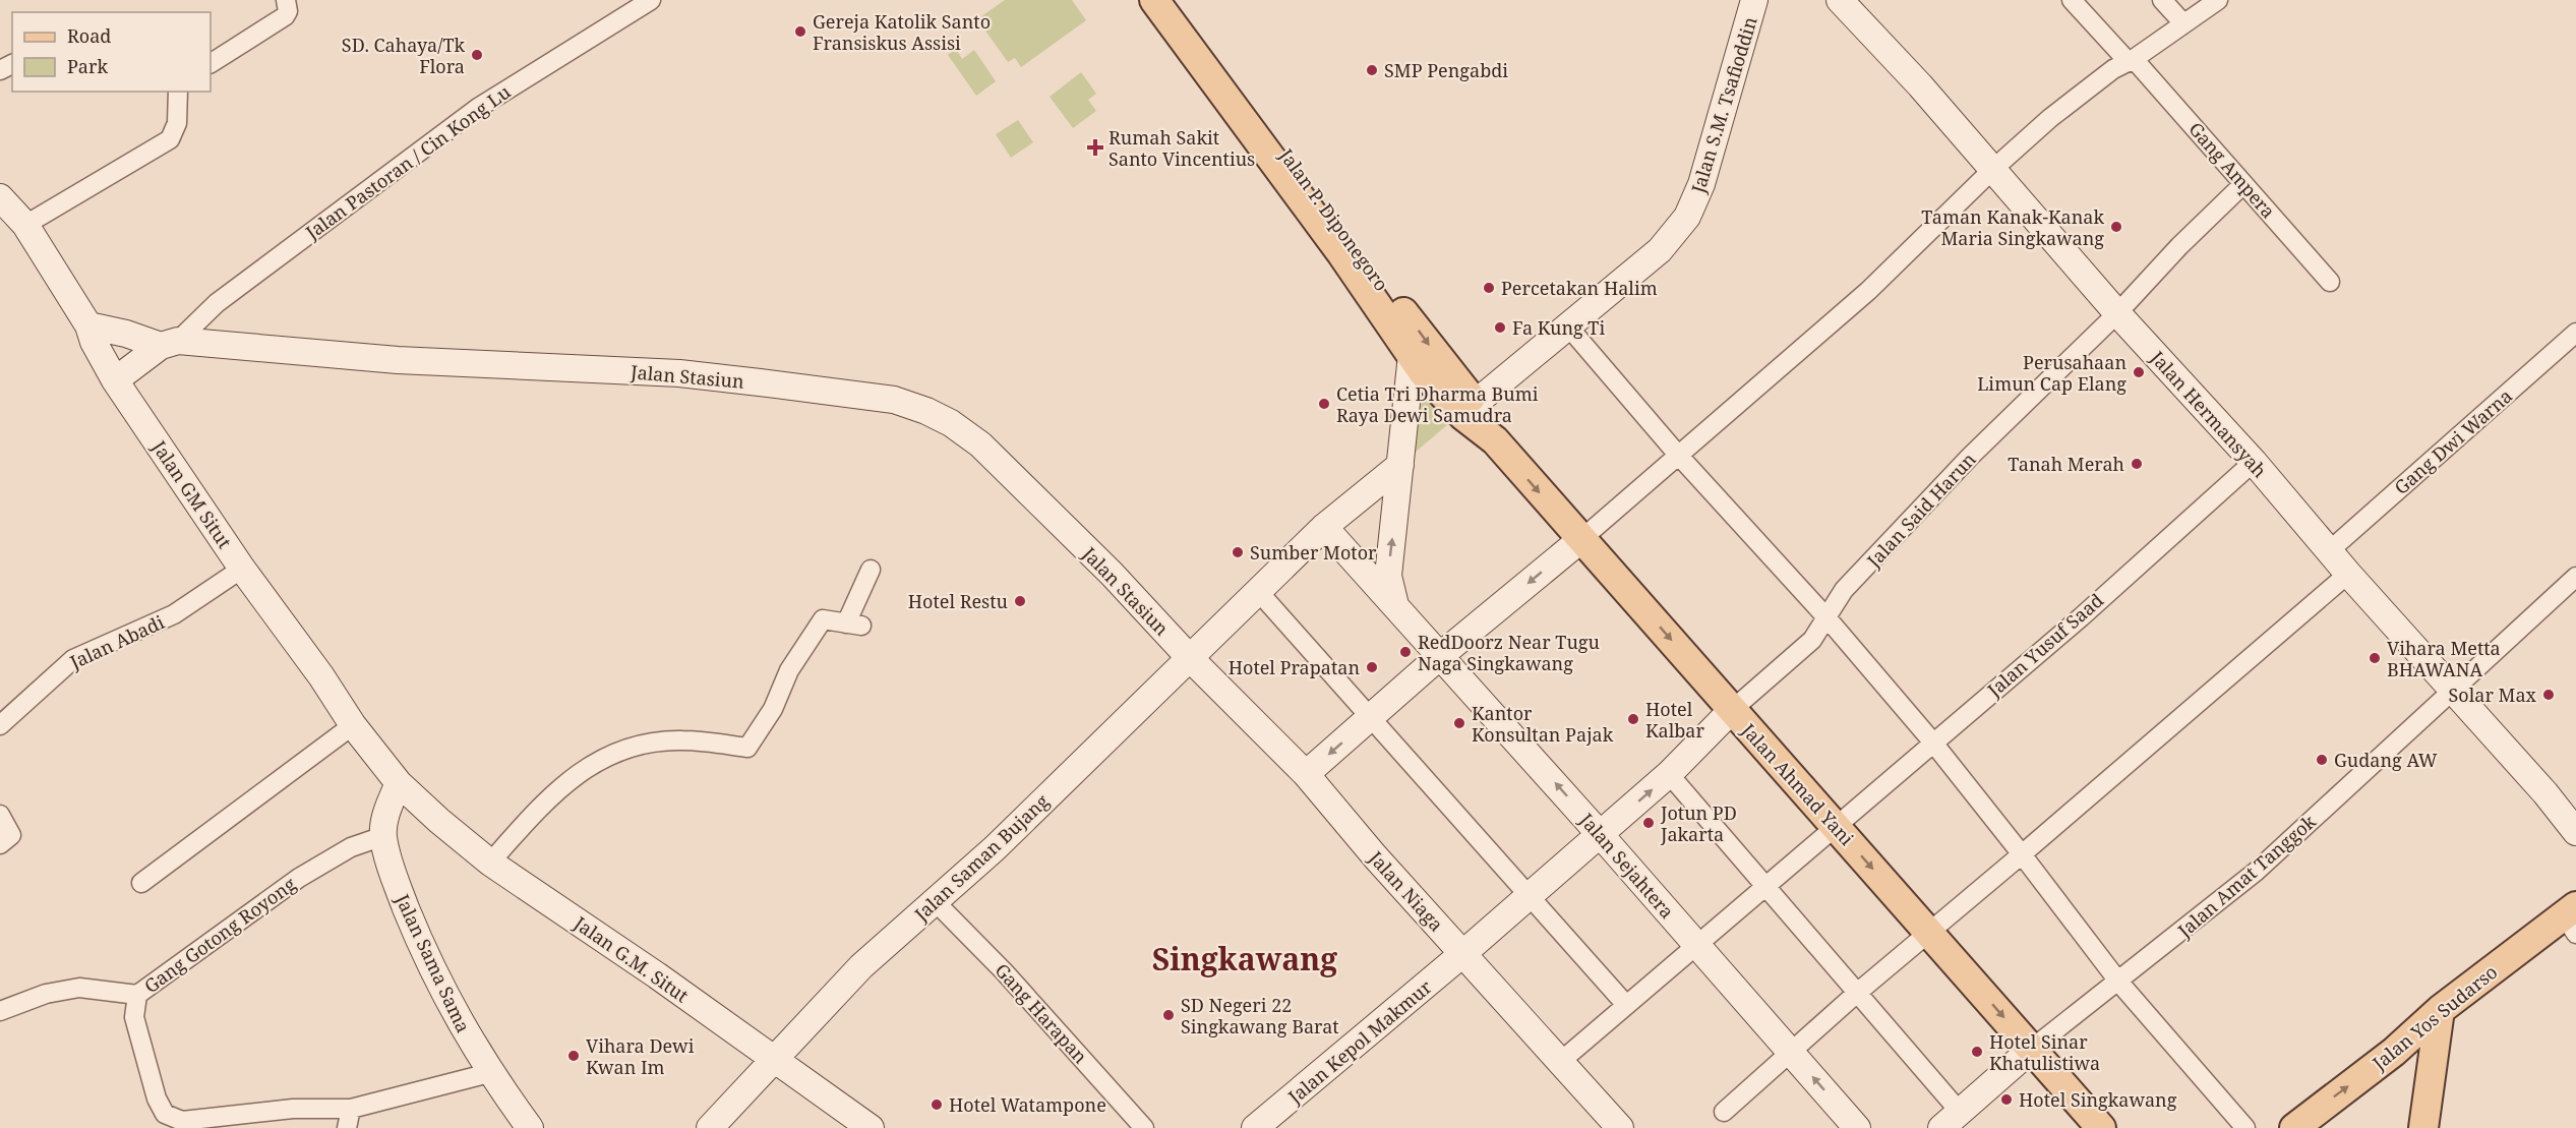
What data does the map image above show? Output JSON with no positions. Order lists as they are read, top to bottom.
{
  "streets": {
    "main road": ["Jalan P. Diponegoro", "Jalan Ahmad Yani", "Jalan Yos Sudarso"],
    "street": [
      "Jalan S.M. Tsafioddin",
      "Jalan Pastoran / Cin Kong Lu",
      "Gang Ampera",
      "Jalan Stasiun",
      "Jalan Hermansyah",
      "Gang Dwi Warna",
      "Jalan GM Situt",
      "Jalan Said Harun",
      "Jalan Abadi",
      "Jalan Yusuf Saad",
      "Jalan Saman Bujang",
      "Jalan Sejahtera",
      "Jalan Amat Tanggok",
      "Jalan Niaga",
      "Gang Gotong Royong",
      "Jalan G.M. Situt",
      "Jalan Sama Sama",
      "Gang Harapan",
      "Jalan Kepol Makmur"
    ]
  },
  "crossings": [
    ["Jalan S.M. Tsafioddin", "Jalan P. Diponegoro"],
    ["Jalan Pastoran / Cin Kong Lu", "Jalan Stasiun"],
    ["Gang Ampera", "Jalan Said Harun"],
    ["Jalan P. Diponegoro", "Jalan Ahmad Yani"],
    ["Jalan Stasiun", "Jalan GM Situt"],
    ["Jalan Stasiun", "Jalan Saman Bujang"],
    ["Jalan Stasiun", "Jalan Niaga"],
    ["Jalan Hermansyah", "Gang Dwi Warna"],
    ["Jalan Hermansyah", "Jalan Said Harun"],
    ["Jalan Hermansyah", "Jalan Yusuf Saad"],
    ["Jalan Hermansyah", "Jalan Amat Tanggok"],
    ["Jalan GM Situt", "Jalan Abadi"],
    ["Jalan GM Situt", "Jalan G.M. Situt"],
    ["Jalan GM Situt", "Jalan Sama Sama"],
    ["Jalan Said Harun", "Jalan Ahmad Yani"],
    ["Jalan Said Harun", "Jalan Kepol Makmur"],
    ["Jalan Yusuf Saad", "Jalan Ahmad Yani"],
    ["Jalan Yusuf Saad", "Jalan Sejahtera"],
    ["Jalan Yusuf Saad", "Jalan Niaga"],
    ["Jalan Ahmad Yani", "Jalan Amat Tanggok"],
    ["Jalan Ahmad Yani", "Jalan Kepol Makmur"],
    ["Jalan Saman Bujang", "Jalan Sejahtera"],
    ["Jalan Saman Bujang", "Jalan Niaga"],
    ["Jalan Saman Bujang", "Jalan G.M. Situt"],
    ["Jalan Saman Bujang", "Gang Harapan"],
    ["Jalan Sejahtera", "Jalan Kepol Makmur"],
    ["Jalan Niaga", "Jalan Kepol Makmur"],
    ["Gang Gotong Royong", "Jalan Sama Sama"],
    ["Jalan G.M. Situt", "Jalan Sama Sama"]
  ],
  "one_way": ["Jalan Ahmad Yani", "Jalan Yos Sudarso"],
  "districts": ["Singkawang"],
  "places": {
    "other": [
      "Gereja Katolik Santo Fransiskus Assisi",
      "SD. Cahaya/Tk Flora",
      "SMP Pengabdi",
      "Taman Kanak-Kanak Maria Singkawang",
      "Percetakan Halim",
      "Fa Kung Ti",
      "Perusahaan Limun Cap Elang",
      "Cetia Tri Dharma Bumi Raya Dewi Samudra",
      "Tanah Merah",
      "Sumber Motor",
      "Hotel Restu",
      "RedDoorz Near Tugu Naga Singkawang",
      "Vihara Metta BHAWANA",
      "Hotel Prapatan",
      "Solar Max",
      "Hotel Kalbar",
      "Kantor Konsultan Pajak",
      "Gudang AW",
      "Jotun PD Jakarta",
      "SD Negeri 22 Singkawang Barat",
      "Hotel Sinar Khatulistiwa",
      "Vihara Dewi Kwan Im",
      "Hotel Singkawang",
      "Hotel Watampone"
    ],
    "health": ["Rumah Sakit Santo Vincentius"]
  },
  "legend": ["Road", "Park"]
}
